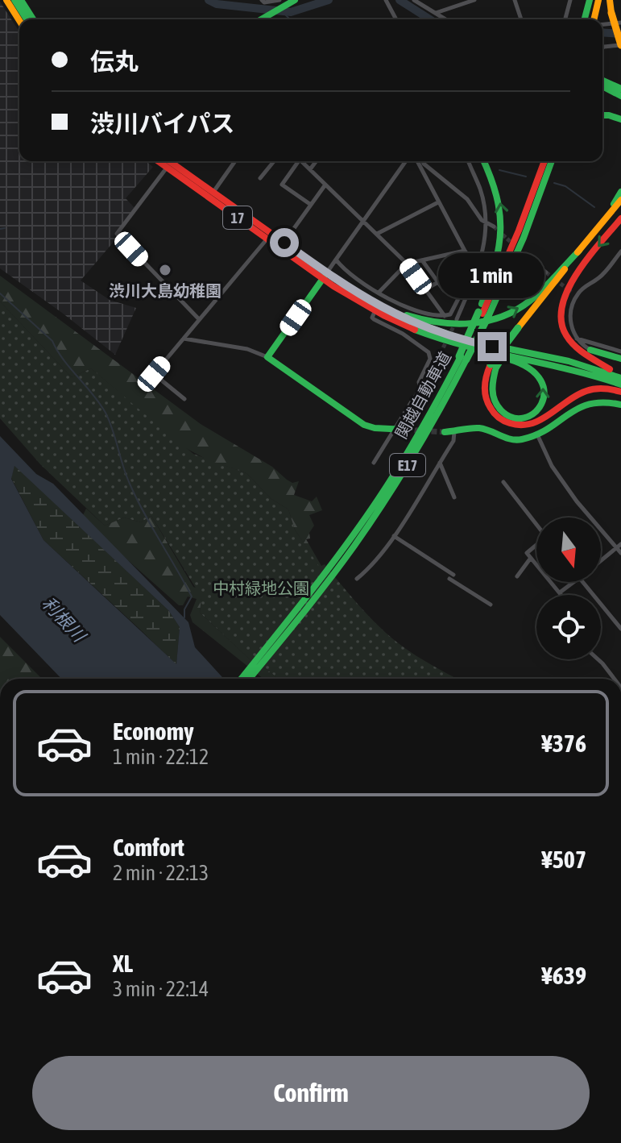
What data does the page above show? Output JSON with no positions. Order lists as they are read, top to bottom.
{
  "streets": {
    "main road": ["17", "関越自動車道", "E17"]
  },
  "water": ["利根川"],
  "parks": ["中村緑地公園"],
  "places": ["渋川大島幼稚園"],
  "north": "bottom",
  "page": {
    "banner": ["伝丸", "渋川バイパス"],
    "bubble": "1 min",
    "list": [
      {
        "name": "Economy",
        "note": "1 min · 22:12",
        "value": "¥376"
      },
      {
        "name": "Comfort",
        "note": "2 min · 22:13",
        "value": "¥507"
      },
      {
        "name": "XL",
        "note": "3 min · 22:14",
        "value": "¥639"
      }
    ],
    "buttons": "Confirm"
  }
}
